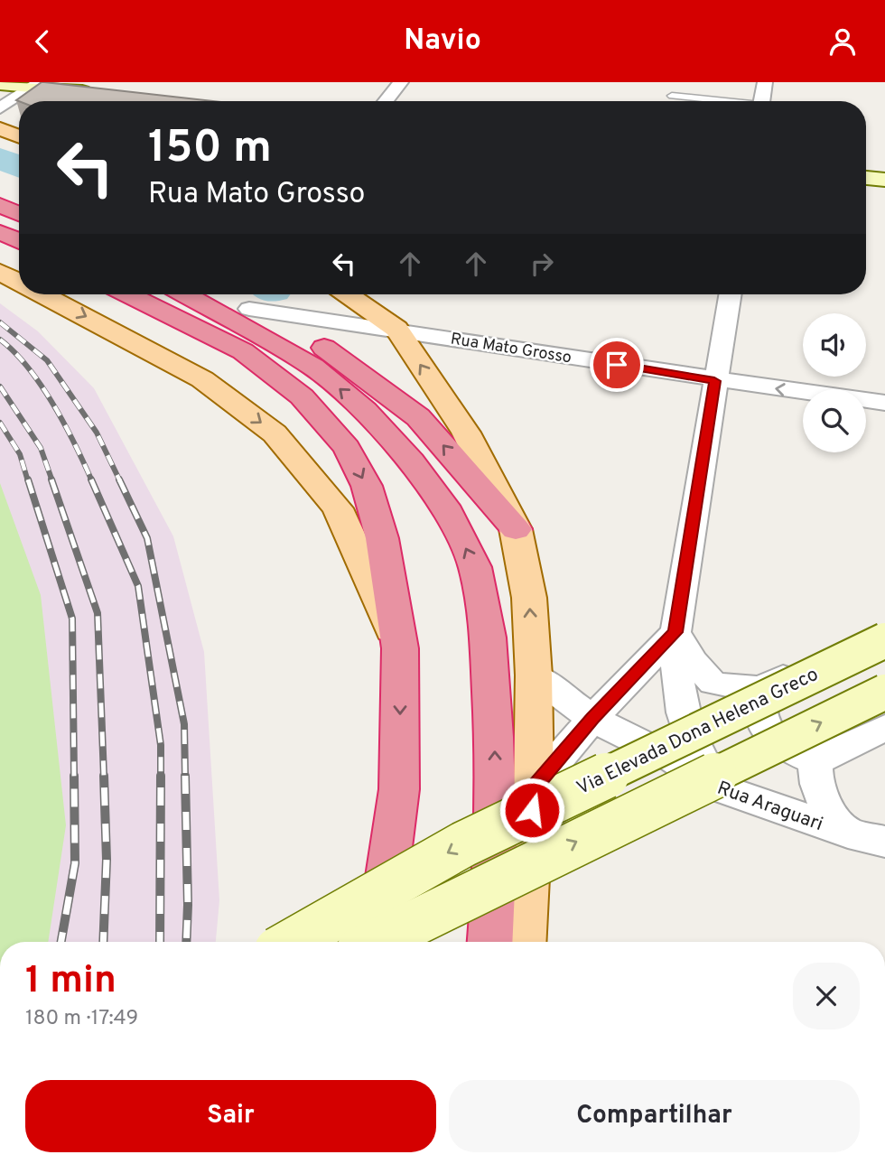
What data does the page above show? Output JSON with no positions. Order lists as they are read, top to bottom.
{
  "streets": {
    "main road": ["Via Elevada Dona Helena Greco"],
    "street": ["Rua Mato Grosso", "Rua Araguari"]
  },
  "page": {
    "header": "Navio",
    "turn": ["150 m", "Rua Mato Grosso"],
    "heading": ["1 min", "180 m · 17:49"],
    "buttons": ["Sair", "Compartilhar"]
  }
}
